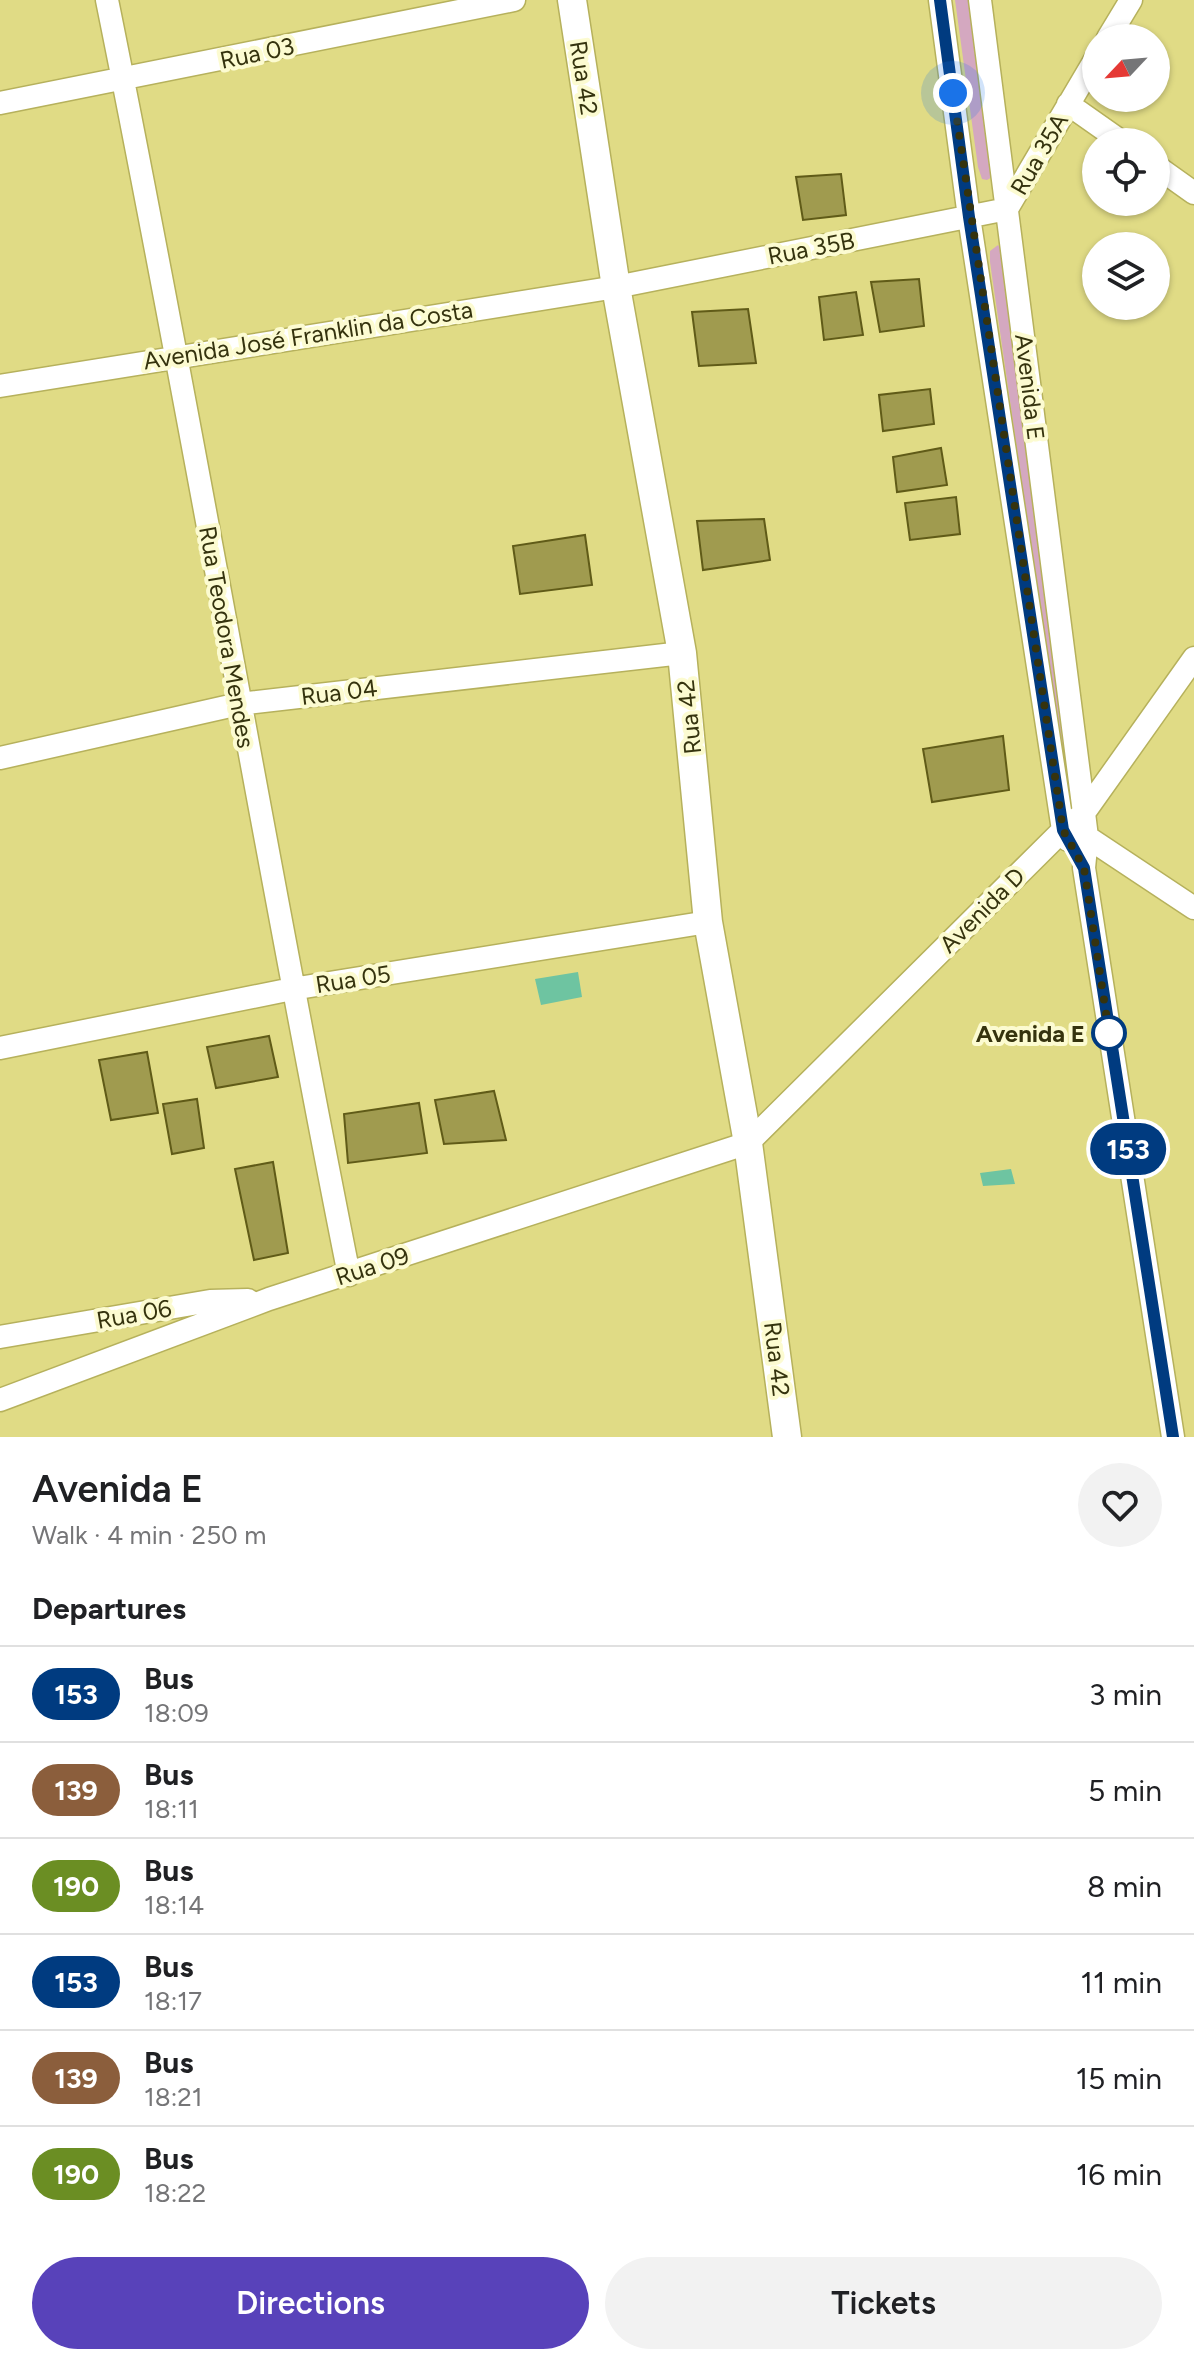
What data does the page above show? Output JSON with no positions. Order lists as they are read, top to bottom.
{
  "streets": {
    "street": [
      "Rua 03",
      "Rua 42",
      "Rua 35A",
      "Rua 35B",
      "Avenida José Franklin da Costa",
      "Avenida E",
      "Rua Teodora Mendes",
      "Rua 04",
      "Avenida D",
      "Rua 05",
      "Rua 09",
      "Rua 06"
    ]
  },
  "crossings": [
    ["Rua 03", "Rua Teodora Mendes"],
    ["Rua 42", "Rua 35B"],
    ["Rua 42", "Avenida José Franklin da Costa"],
    ["Rua 42", "Rua 04"],
    ["Rua 42", "Avenida D"],
    ["Rua 42", "Rua 05"],
    ["Rua 42", "Rua 09"],
    ["Rua 35A", "Rua 35B"],
    ["Rua 35A", "Avenida E"],
    ["Rua 35B", "Avenida José Franklin da Costa"],
    ["Rua 35B", "Avenida E"],
    ["Avenida José Franklin da Costa", "Rua Teodora Mendes"],
    ["Avenida E", "Avenida D"],
    ["Rua Teodora Mendes", "Rua 04"],
    ["Rua Teodora Mendes", "Rua 05"],
    ["Rua Teodora Mendes", "Rua 09"],
    ["Avenida D", "Rua 09"],
    ["Rua 09", "Rua 06"]
  ],
  "places": ["Avenida E"],
  "lines": ["bus line 153"],
  "north": "bottom left",
  "page": {
    "on_map": "153",
    "heading": [
      ["Avenida E", "Walk · 4 min · 250 m"],
      "Departures"
    ],
    "list": [
      {
        "mark": "153",
        "name": "Bus",
        "note": "18:09",
        "value": "3 min"
      },
      {
        "mark": "139",
        "name": "Bus",
        "note": "18:11",
        "value": "5 min"
      },
      {
        "mark": "190",
        "name": "Bus",
        "note": "18:14",
        "value": "8 min"
      },
      {
        "mark": "153",
        "name": "Bus",
        "note": "18:17",
        "value": "11 min"
      },
      {
        "mark": "139",
        "name": "Bus",
        "note": "18:21",
        "value": "15 min"
      },
      {
        "mark": "190",
        "name": "Bus",
        "note": "18:22",
        "value": "16 min"
      }
    ],
    "buttons": ["Directions", "Tickets"]
  }
}
